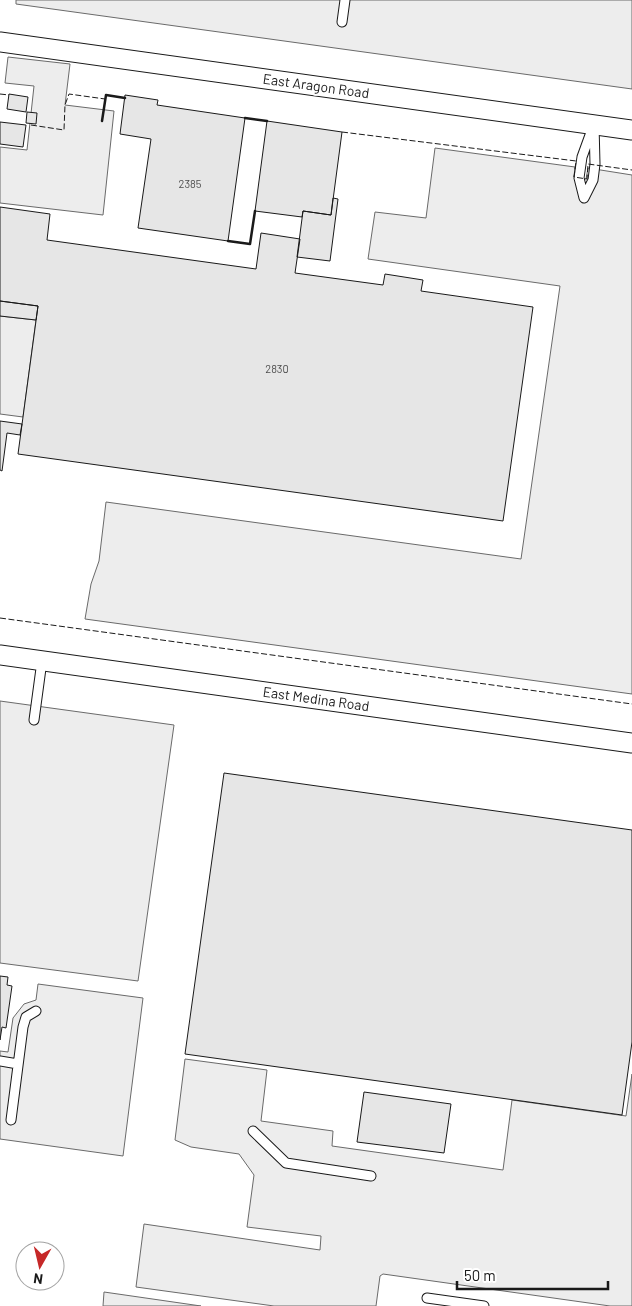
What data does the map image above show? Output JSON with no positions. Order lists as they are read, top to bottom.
{
  "streets": {
    "street": ["East Aragon Road", "East Medina Road"]
  },
  "house_numbers": ["2385", "2830"],
  "scale_bar": "50 m",
  "north": "bottom"
}
